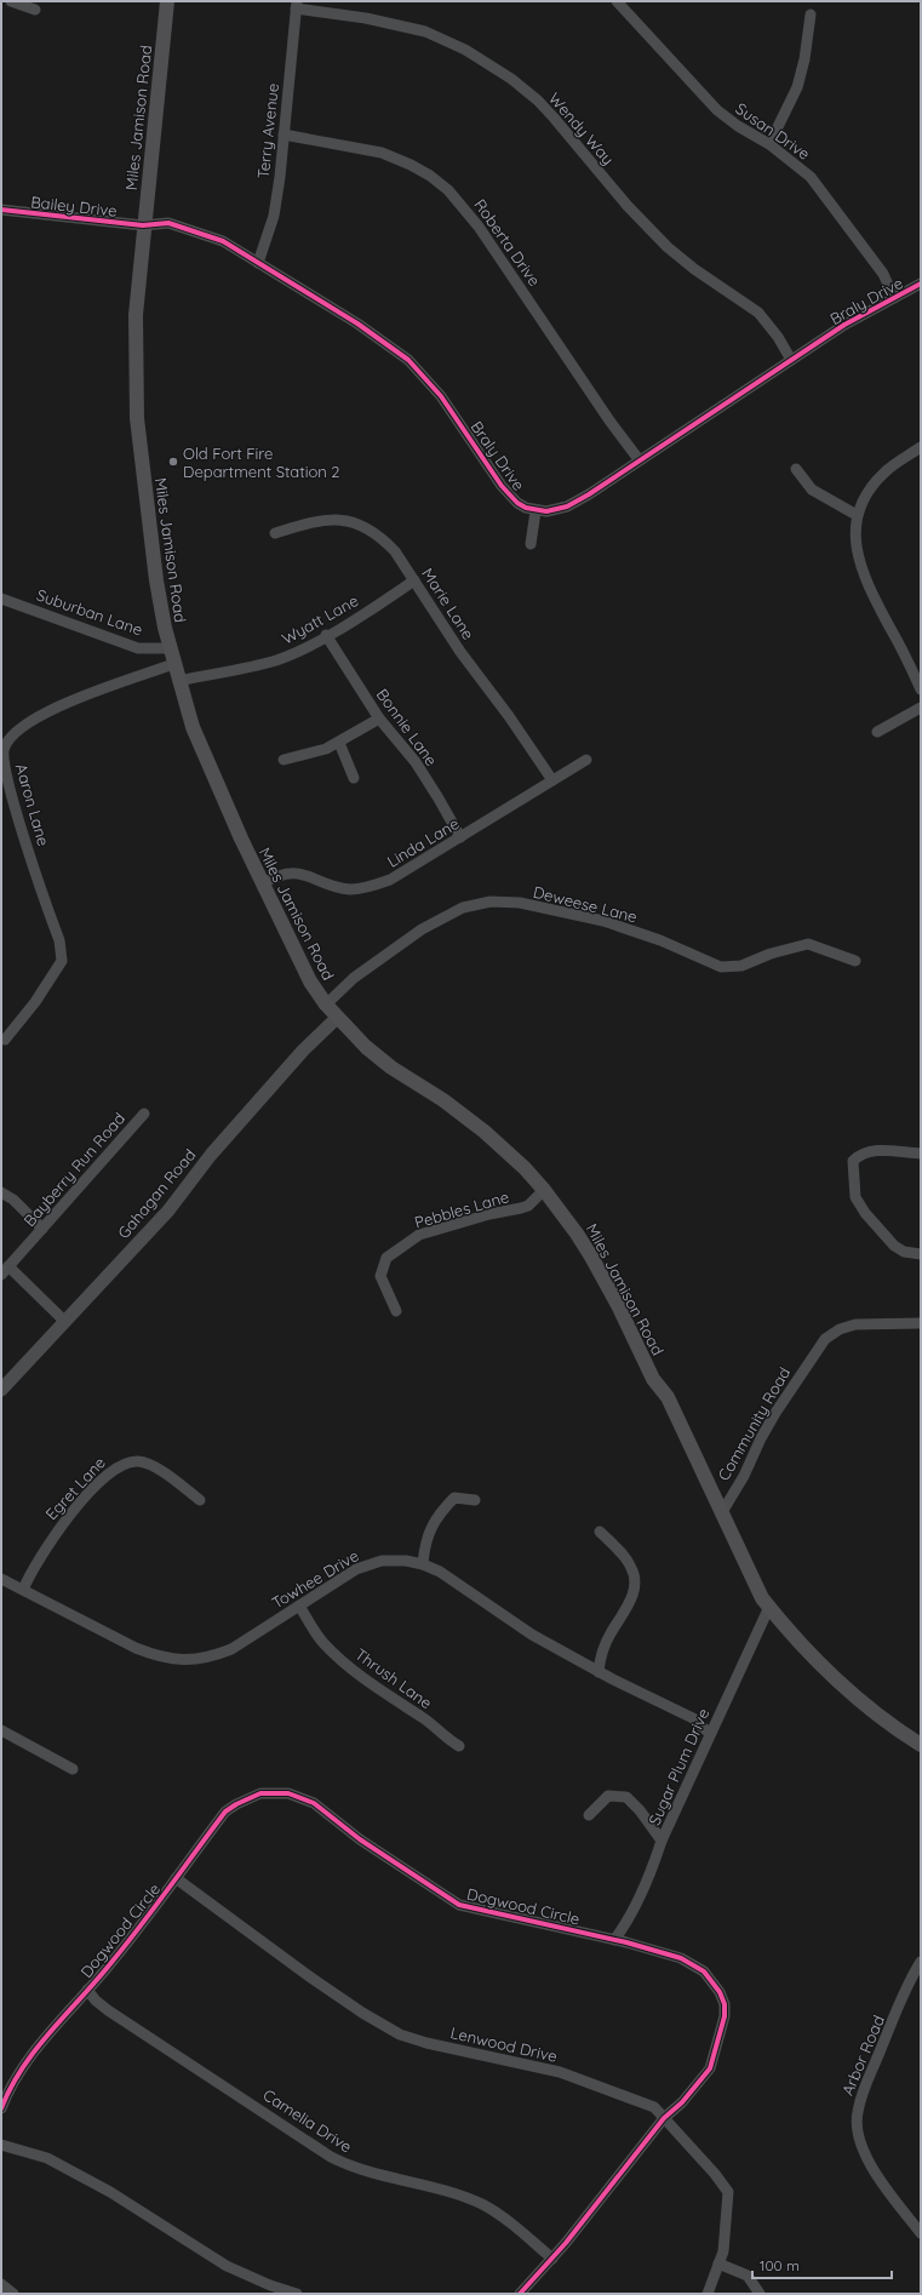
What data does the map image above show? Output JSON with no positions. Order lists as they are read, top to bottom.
{
  "streets": {
    "main road": ["Miles Jamison Road"],
    "street": [
      "Wendy Way",
      "Terry Avenue",
      "Susan Drive",
      "Bailey Drive",
      "Roberta Drive",
      "Braly Drive",
      "Marie Lane",
      "Suburban Lane",
      "Wyatt Lane",
      "Bonnie Lane",
      "Aaron Lane",
      "Linda Lane",
      "Deweese Lane",
      "Bayberry Run Road",
      "Gahagan Road",
      "Pebbles Lane",
      "Community Road",
      "Egret Lane",
      "Towhee Drive",
      "Thrush Lane",
      "Sugar Plum Drive",
      "Dogwood Circle",
      "Lenwood Drive",
      "Arbor Road",
      "Camelia Drive"
    ]
  },
  "crossings": [
    ["Miles Jamison Road", "Bailey Drive"],
    ["Miles Jamison Road", "Braly Drive"],
    ["Miles Jamison Road", "Suburban Lane"],
    ["Miles Jamison Road", "Wyatt Lane"],
    ["Miles Jamison Road", "Aaron Lane"],
    ["Miles Jamison Road", "Linda Lane"],
    ["Miles Jamison Road", "Deweese Lane"],
    ["Miles Jamison Road", "Gahagan Road"],
    ["Miles Jamison Road", "Pebbles Lane"],
    ["Miles Jamison Road", "Community Road"],
    ["Miles Jamison Road", "Sugar Plum Drive"],
    ["Wendy Way", "Terry Avenue"],
    ["Wendy Way", "Braly Drive"],
    ["Terry Avenue", "Roberta Drive"],
    ["Terry Avenue", "Braly Drive"],
    ["Susan Drive", "Braly Drive"],
    ["Bailey Drive", "Braly Drive"],
    ["Roberta Drive", "Braly Drive"],
    ["Marie Lane", "Wyatt Lane"],
    ["Marie Lane", "Linda Lane"],
    ["Wyatt Lane", "Bonnie Lane"],
    ["Bonnie Lane", "Linda Lane"],
    ["Bayberry Run Road", "Gahagan Road"],
    ["Egret Lane", "Towhee Drive"],
    ["Towhee Drive", "Thrush Lane"],
    ["Towhee Drive", "Sugar Plum Drive"],
    ["Sugar Plum Drive", "Dogwood Circle"],
    ["Dogwood Circle", "Lenwood Drive"],
    ["Dogwood Circle", "Camelia Drive"]
  ],
  "places": ["Old Fort Fire Department Station 2"],
  "scale_bar": "100 m"
}
